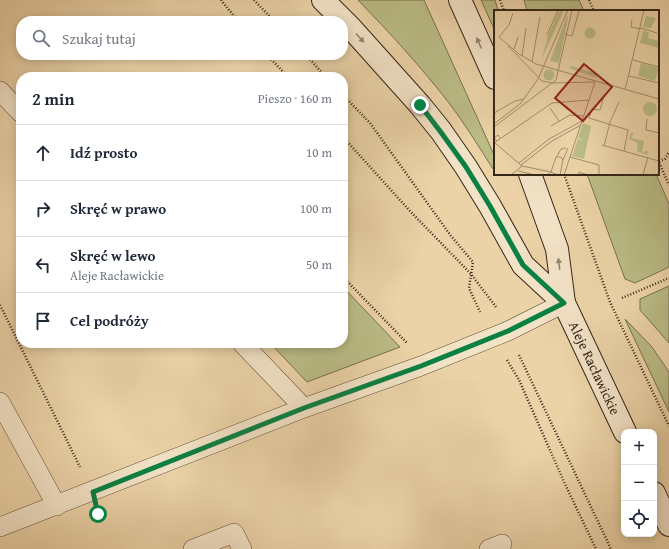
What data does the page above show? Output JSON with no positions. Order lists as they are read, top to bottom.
{
  "streets": {
    "street": ["Aleje Racławickie"]
  },
  "page": {
    "search": "Szukaj tutaj",
    "heading": ["2 min", "Pieszo · 160 m"],
    "list": [
      ["Idź prosto", "10 m"],
      ["Skręć w prawo", "100 m"],
      ["Skręć w lewo", "Aleje Racławickie", "50 m"],
      "Cel podróży"
    ],
    "map_buttons": ["+", "−"]
  }
}
